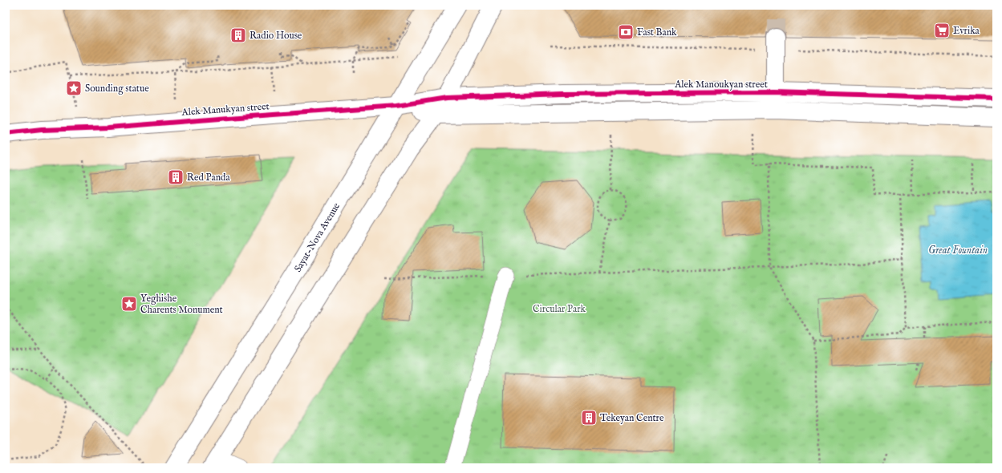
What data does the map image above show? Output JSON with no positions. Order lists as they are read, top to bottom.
{
  "streets": {
    "street": ["Alek Manoukyan street", "Alek Manukyan street", "Sayat-Nova Avenue"]
  },
  "crossings": [
    ["Alek Manoukyan street", "Alek Manukyan street"],
    ["Alek Manukyan street", "Sayat-Nova Avenue"]
  ],
  "water": ["Great Fountain"],
  "parks": ["Circular Park"],
  "places": {
    "supermarket": ["Evrika"],
    "bank": ["Fast Bank"],
    "building": ["Radio House", "Red Panda", "Tekeyan Centre"],
    "place": ["Sounding statue", "Yeghishe Charents Monument"]
  }
}
